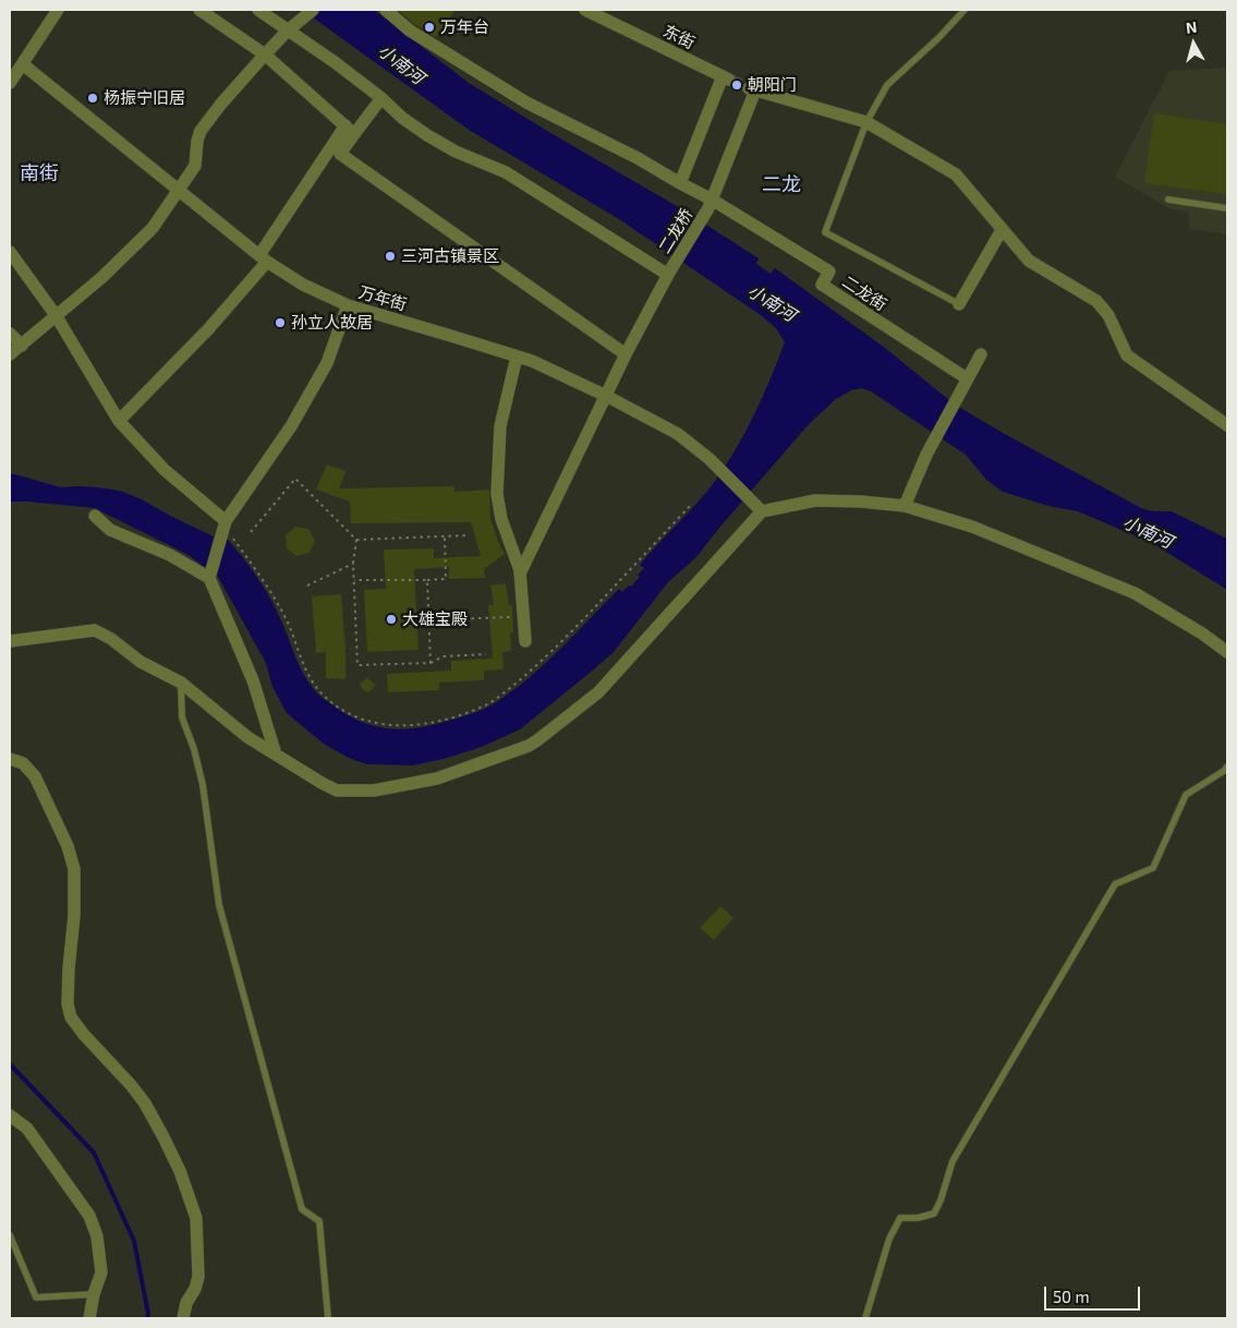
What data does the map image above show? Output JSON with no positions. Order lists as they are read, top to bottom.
{
  "streets": {
    "street": [
      "东街",
      "二龙桥",
      "二龙街",
      "万年街"
    ]
  },
  "crossings": [
    ["二龙桥", "二龙街"],
    ["二龙桥", "万年街"]
  ],
  "districts": ["南街", "二龙"],
  "water": ["小南河"],
  "places": [
    "万年台",
    "朝阳门",
    "杨振宁旧居",
    "三河古镇景区",
    "孙立人故居",
    "大雄宝殿"
  ],
  "scale_bar": "50 m",
  "north": "top"
}
